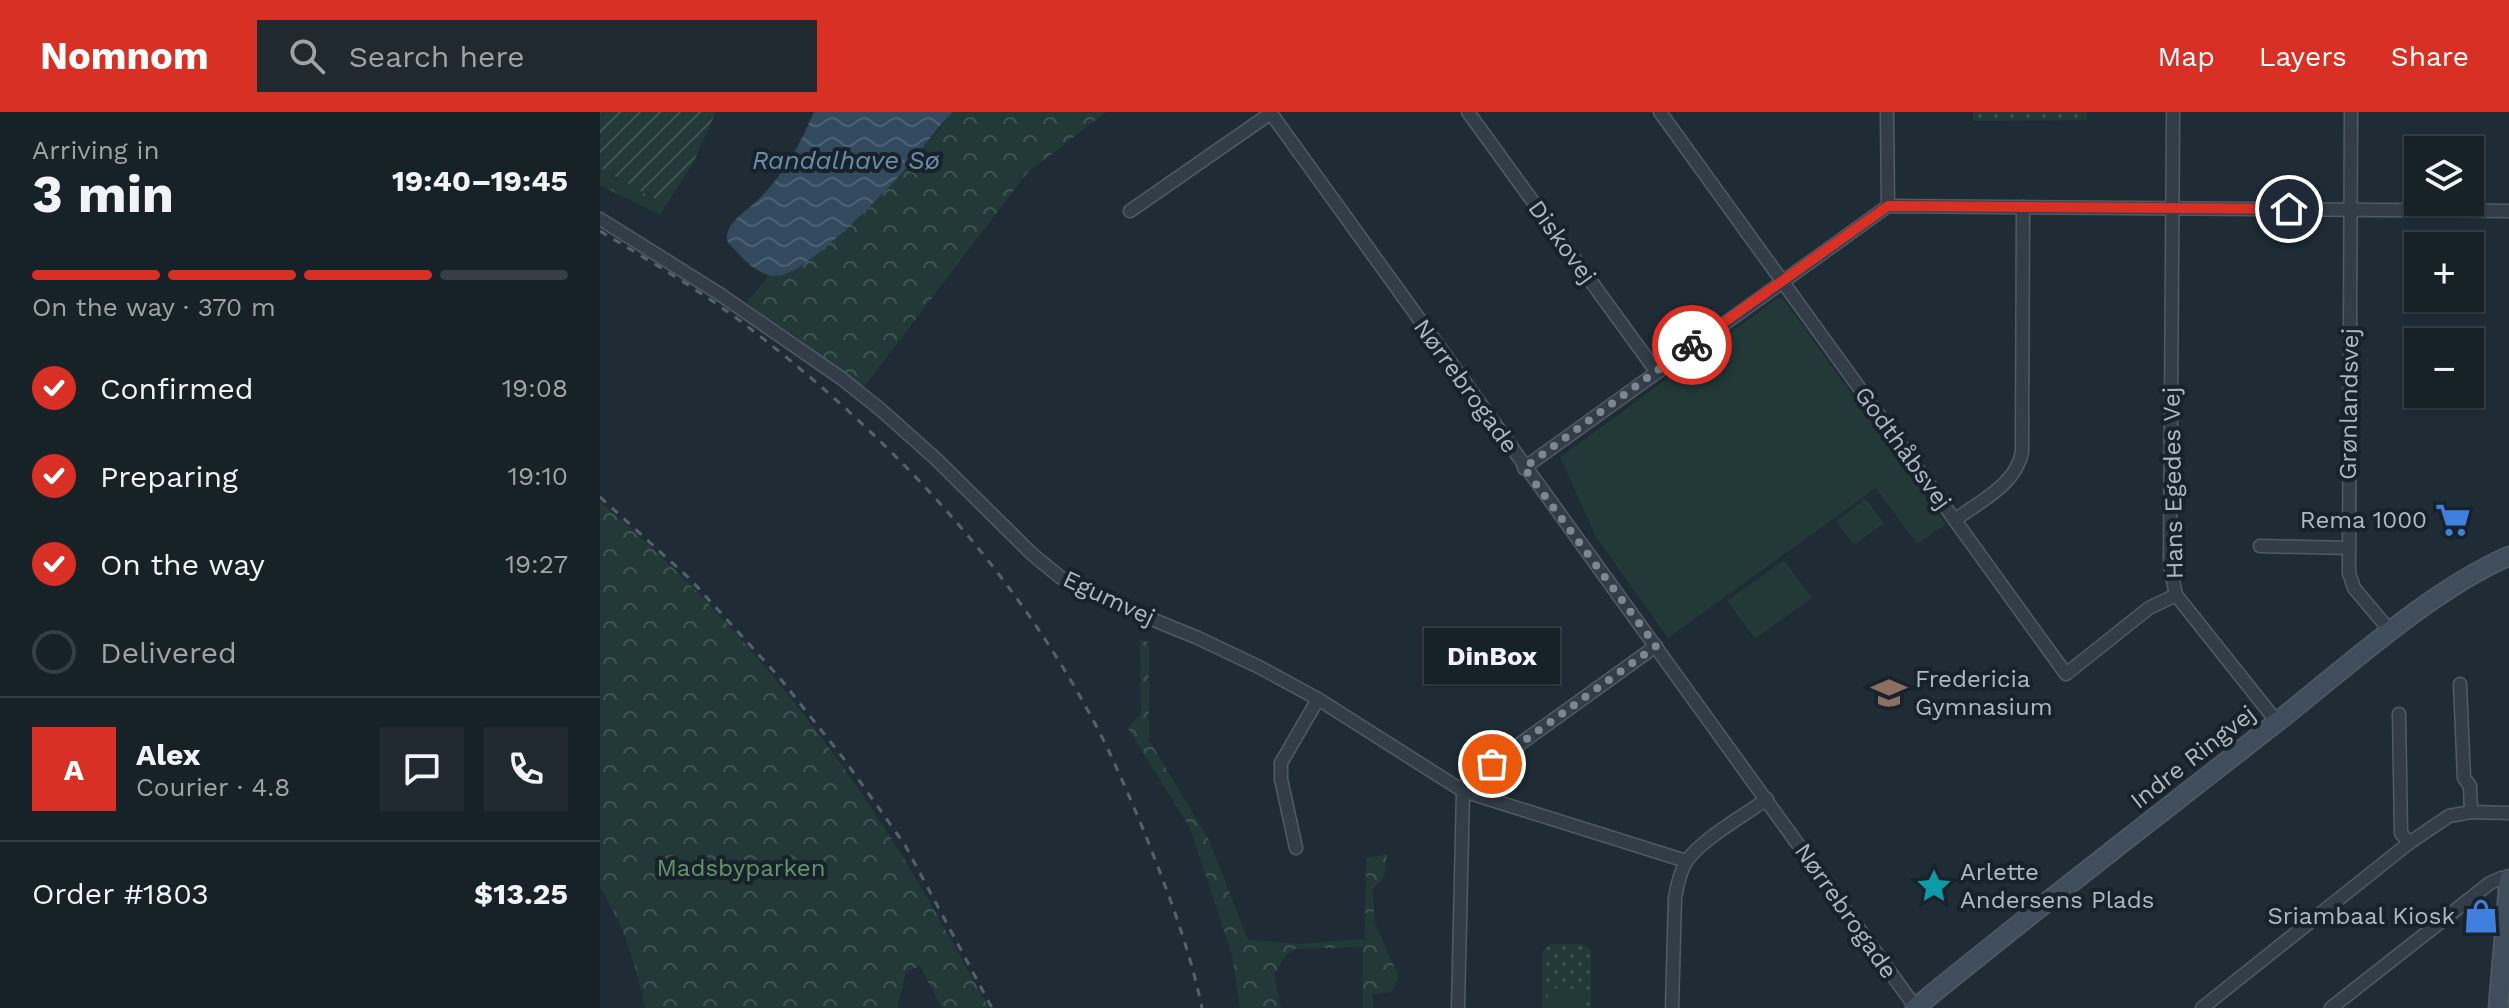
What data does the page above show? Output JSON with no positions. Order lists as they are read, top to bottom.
{
  "streets": {
    "street": [
      "Diskovej",
      "Nørrebrogade",
      "Grønlandsvej",
      "Godthåbsvej",
      "Hans Egedes Vej",
      "Egumvej",
      "Indre Ringvej"
    ]
  },
  "crossings": [
    ["Nørrebrogade", "Indre Ringvej"],
    ["Grønlandsvej", "Indre Ringvej"],
    ["Godthåbsvej", "Hans Egedes Vej"],
    ["Hans Egedes Vej", "Indre Ringvej"]
  ],
  "water": ["Randalhave Sø"],
  "parks": ["Madsbyparken"],
  "places": {
    "supermarket": ["Rema 1000"],
    "school or university": ["Fredericia Gymnasium"],
    "other": ["DinBox"],
    "place": ["Arlette Andersens Plads"],
    "shop": ["Sriambaal Kiosk"]
  },
  "page": {
    "header": "Nomnom",
    "search": "Search here",
    "nav": ["Map", "Layers", "Share"],
    "heading": ["3 min", "Arriving in", "19:40–19:45"],
    "panel": [
      "Alex",
      "Courier · 4.8",
      "Order #1803",
      "$13.25"
    ],
    "map_buttons": ["+", "−"],
    "bar": "On the way · 370 m",
    "list": [
      ["Confirmed", "19:08"],
      ["Preparing", "19:10"],
      ["On the way", "19:27"],
      "Delivered"
    ],
    "bubble": "DinBox",
    "round": "A"
  }
}
